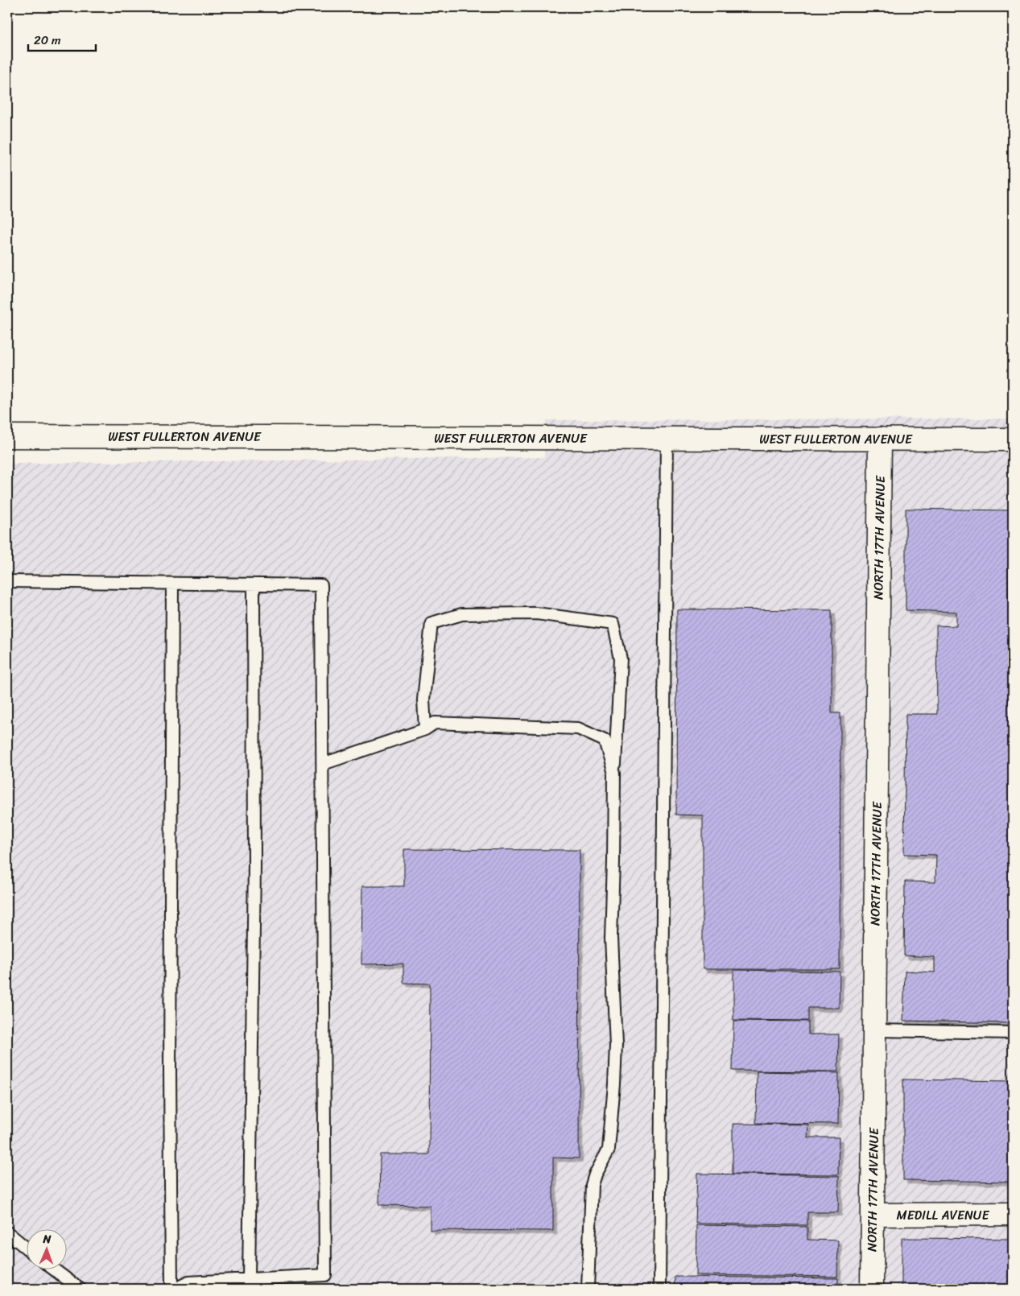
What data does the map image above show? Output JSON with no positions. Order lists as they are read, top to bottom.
{
  "streets": {
    "street": ["WEST FULLERTON AVENUE", "NORTH 17TH AVENUE", "MEDILL AVENUE"]
  },
  "crossings": [
    ["WEST FULLERTON AVENUE", "NORTH 17TH AVENUE"],
    ["NORTH 17TH AVENUE", "MEDILL AVENUE"]
  ],
  "scale_bar": "20 m",
  "north": "top"
}
